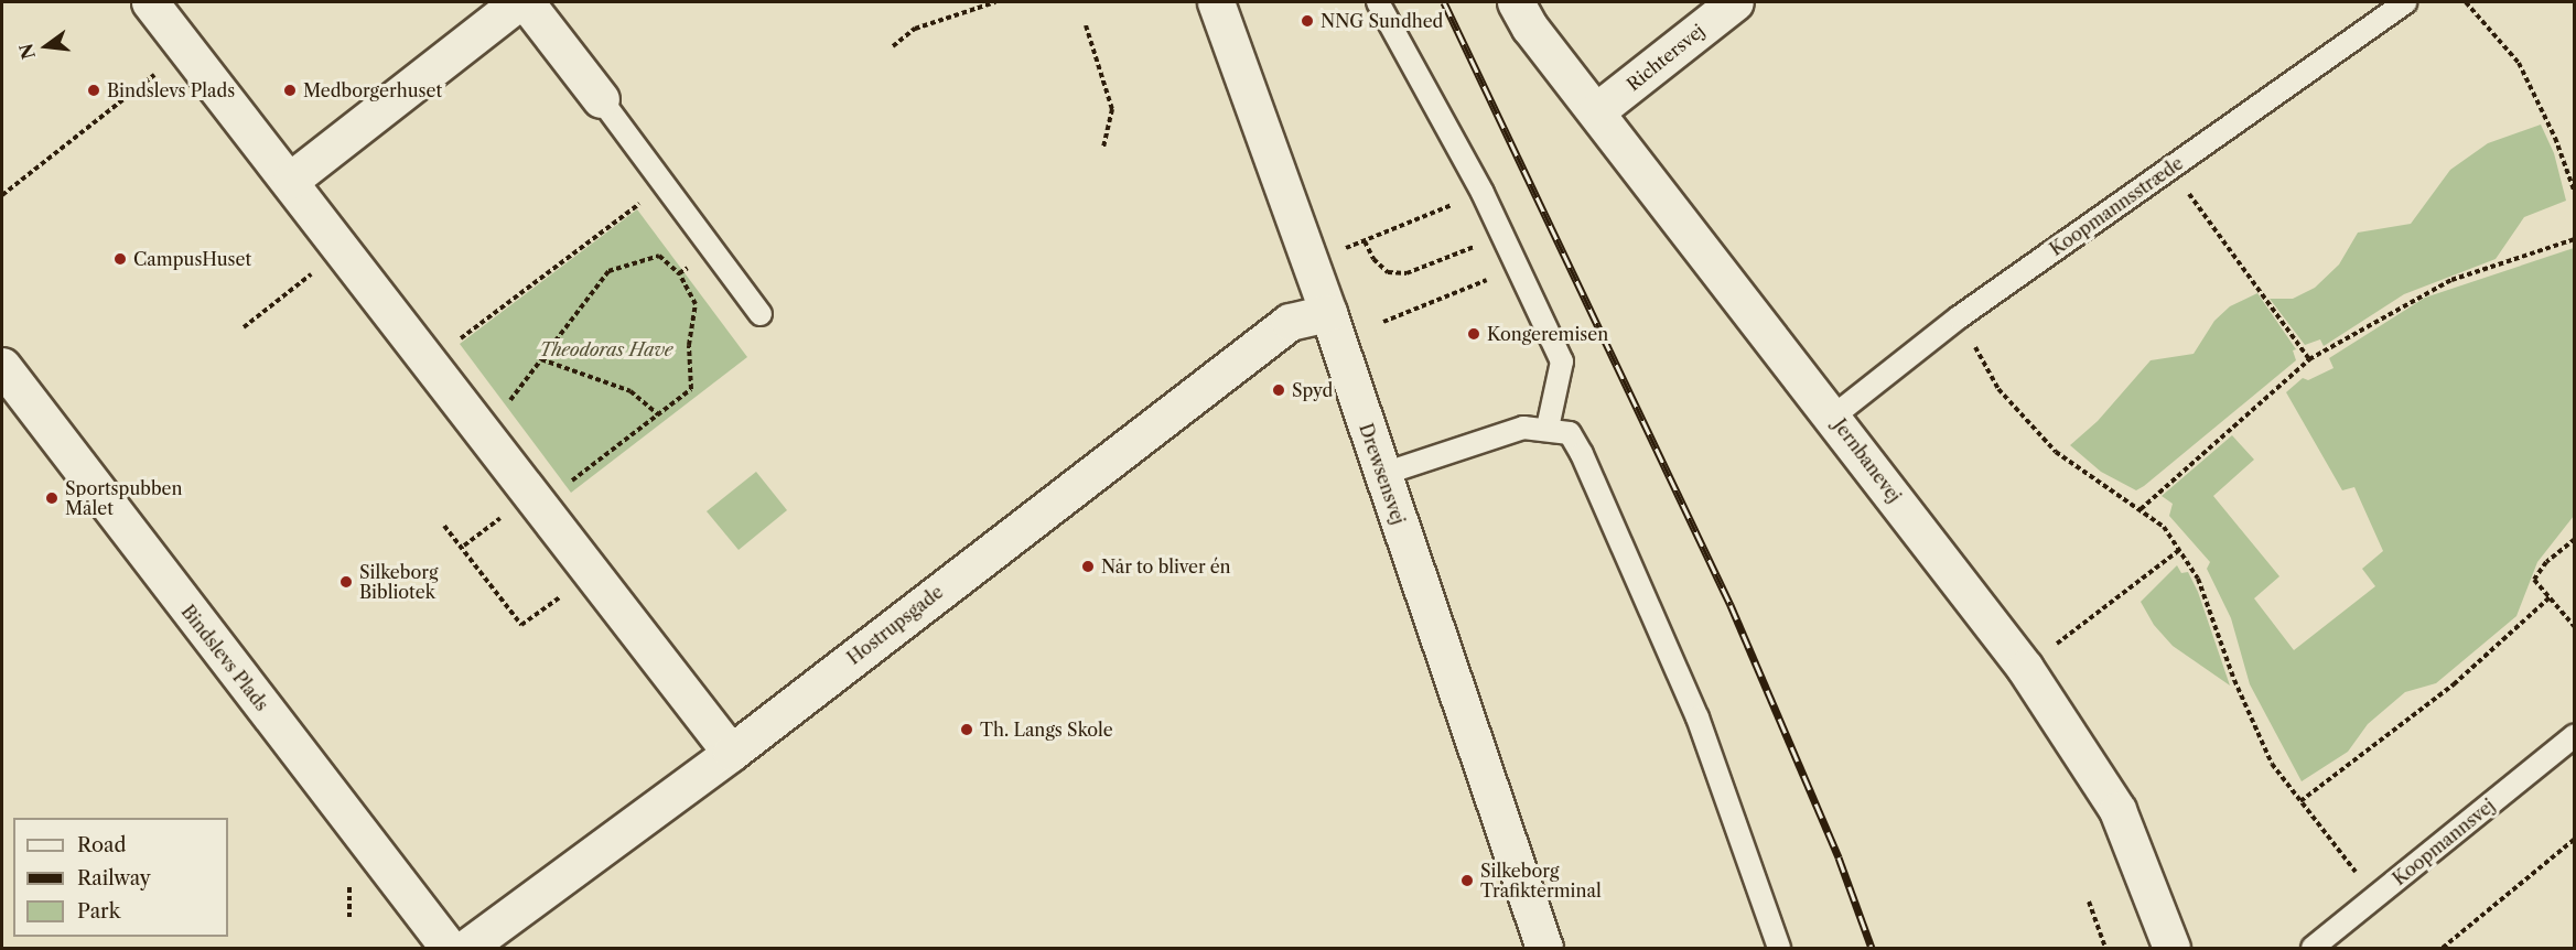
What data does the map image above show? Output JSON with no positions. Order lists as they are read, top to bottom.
{
  "streets": {
    "street": [
      "Richtersvej",
      "Jernbanevej",
      "Drewsensvej",
      "Hostrupsgade",
      "Bindslevs Plads"
    ],
    "lane": ["Koopmannsstræde", "Koopmannsvej"]
  },
  "crossings": [
    ["Richtersvej", "Jernbanevej"],
    ["Koopmannsstræde", "Jernbanevej"],
    ["Drewsensvej", "Hostrupsgade"]
  ],
  "parks": ["Theodoras Have"],
  "places": [
    "NNG Sundhed",
    "Bindslevs Plads",
    "Medborgerhuset",
    "CampusHuset",
    "Kongeremisen",
    "Spyd",
    "Sportspubben Målet",
    "Når to bliver én",
    "Silkeborg Bibliotek",
    "Th. Langs Skole",
    "Silkeborg Trafikterminal"
  ],
  "legend": ["Road", "Railway", "Park"],
  "north": "left"
}
